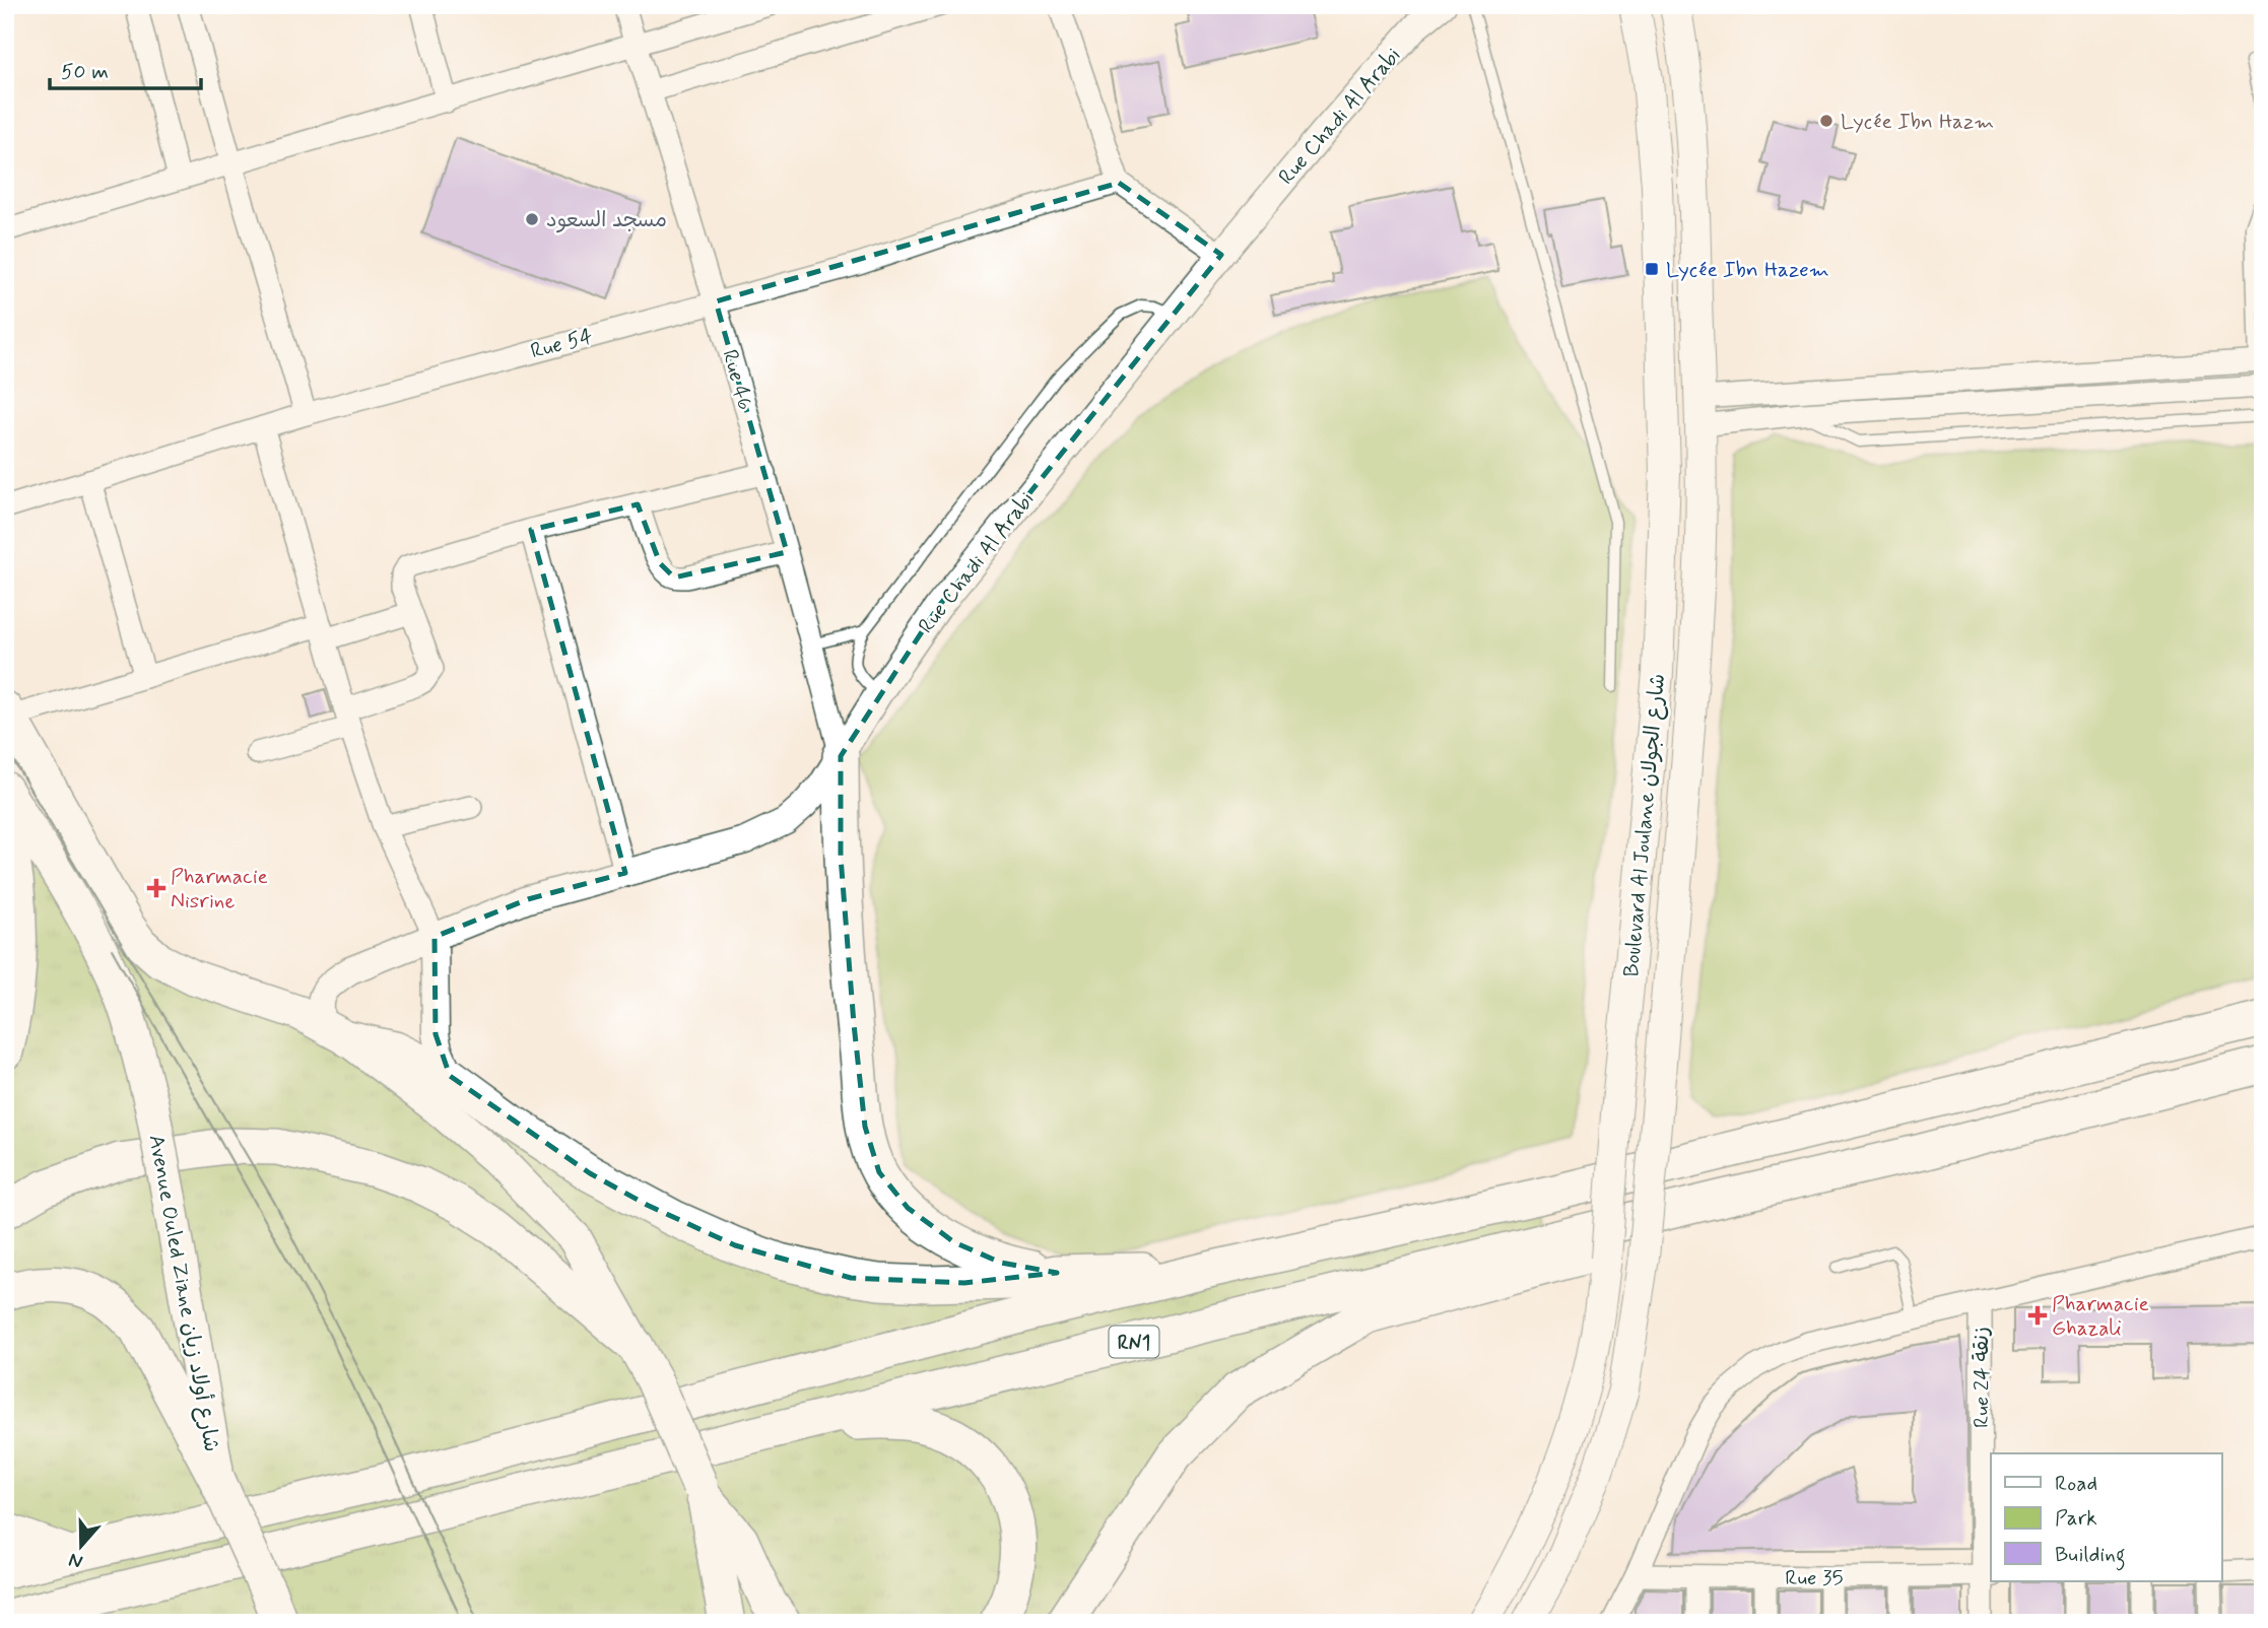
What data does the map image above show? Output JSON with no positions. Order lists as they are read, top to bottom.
{
  "streets": {
    "highway": ["RN1"],
    "main road": ["Boulevard Al Joulane شارع الجولان", "Avenue Ouled Ziane شارع أولاد زيان"],
    "street": [
      "Rue Chadi Al Arabi",
      "Rue 54",
      "Rue 46",
      "Rue 24 زنقة",
      "Rue 35"
    ]
  },
  "crossings": [
    ["Rue Chadi Al Arabi", "Rue 46"],
    ["Rue 54", "Rue 46"],
    ["Rue 24 زنقة", "Rue 35"]
  ],
  "places": {
    "other": ["Lycée Ibn Hazm", "مسجد السعود"],
    "transit": ["Lycée Ibn Hazem"],
    "health": ["Pharmacie Nisrine", "Pharmacie Ghazali"]
  },
  "legend": ["Road", "Park", "Building"],
  "scale_bar": "50 m",
  "north": "bottom"
}
